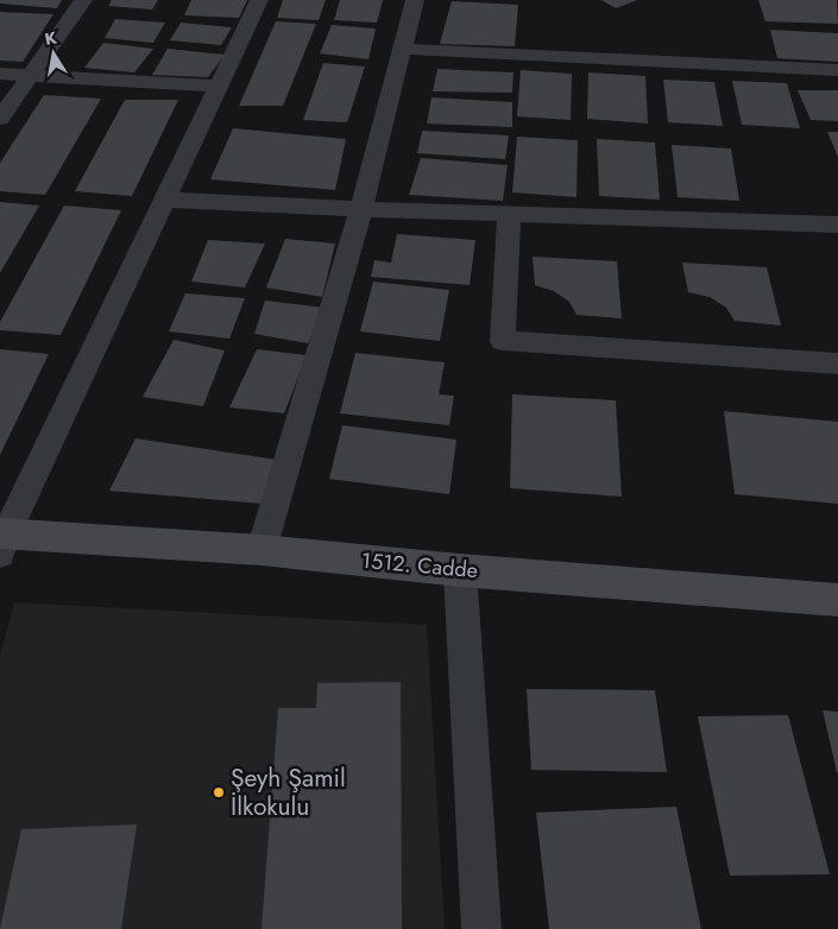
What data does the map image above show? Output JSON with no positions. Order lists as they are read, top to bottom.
{
  "streets": {
    "street": ["1512. Cadde"]
  },
  "places": ["Şeyh Şamil İlkokulu"],
  "north": "top"
}
